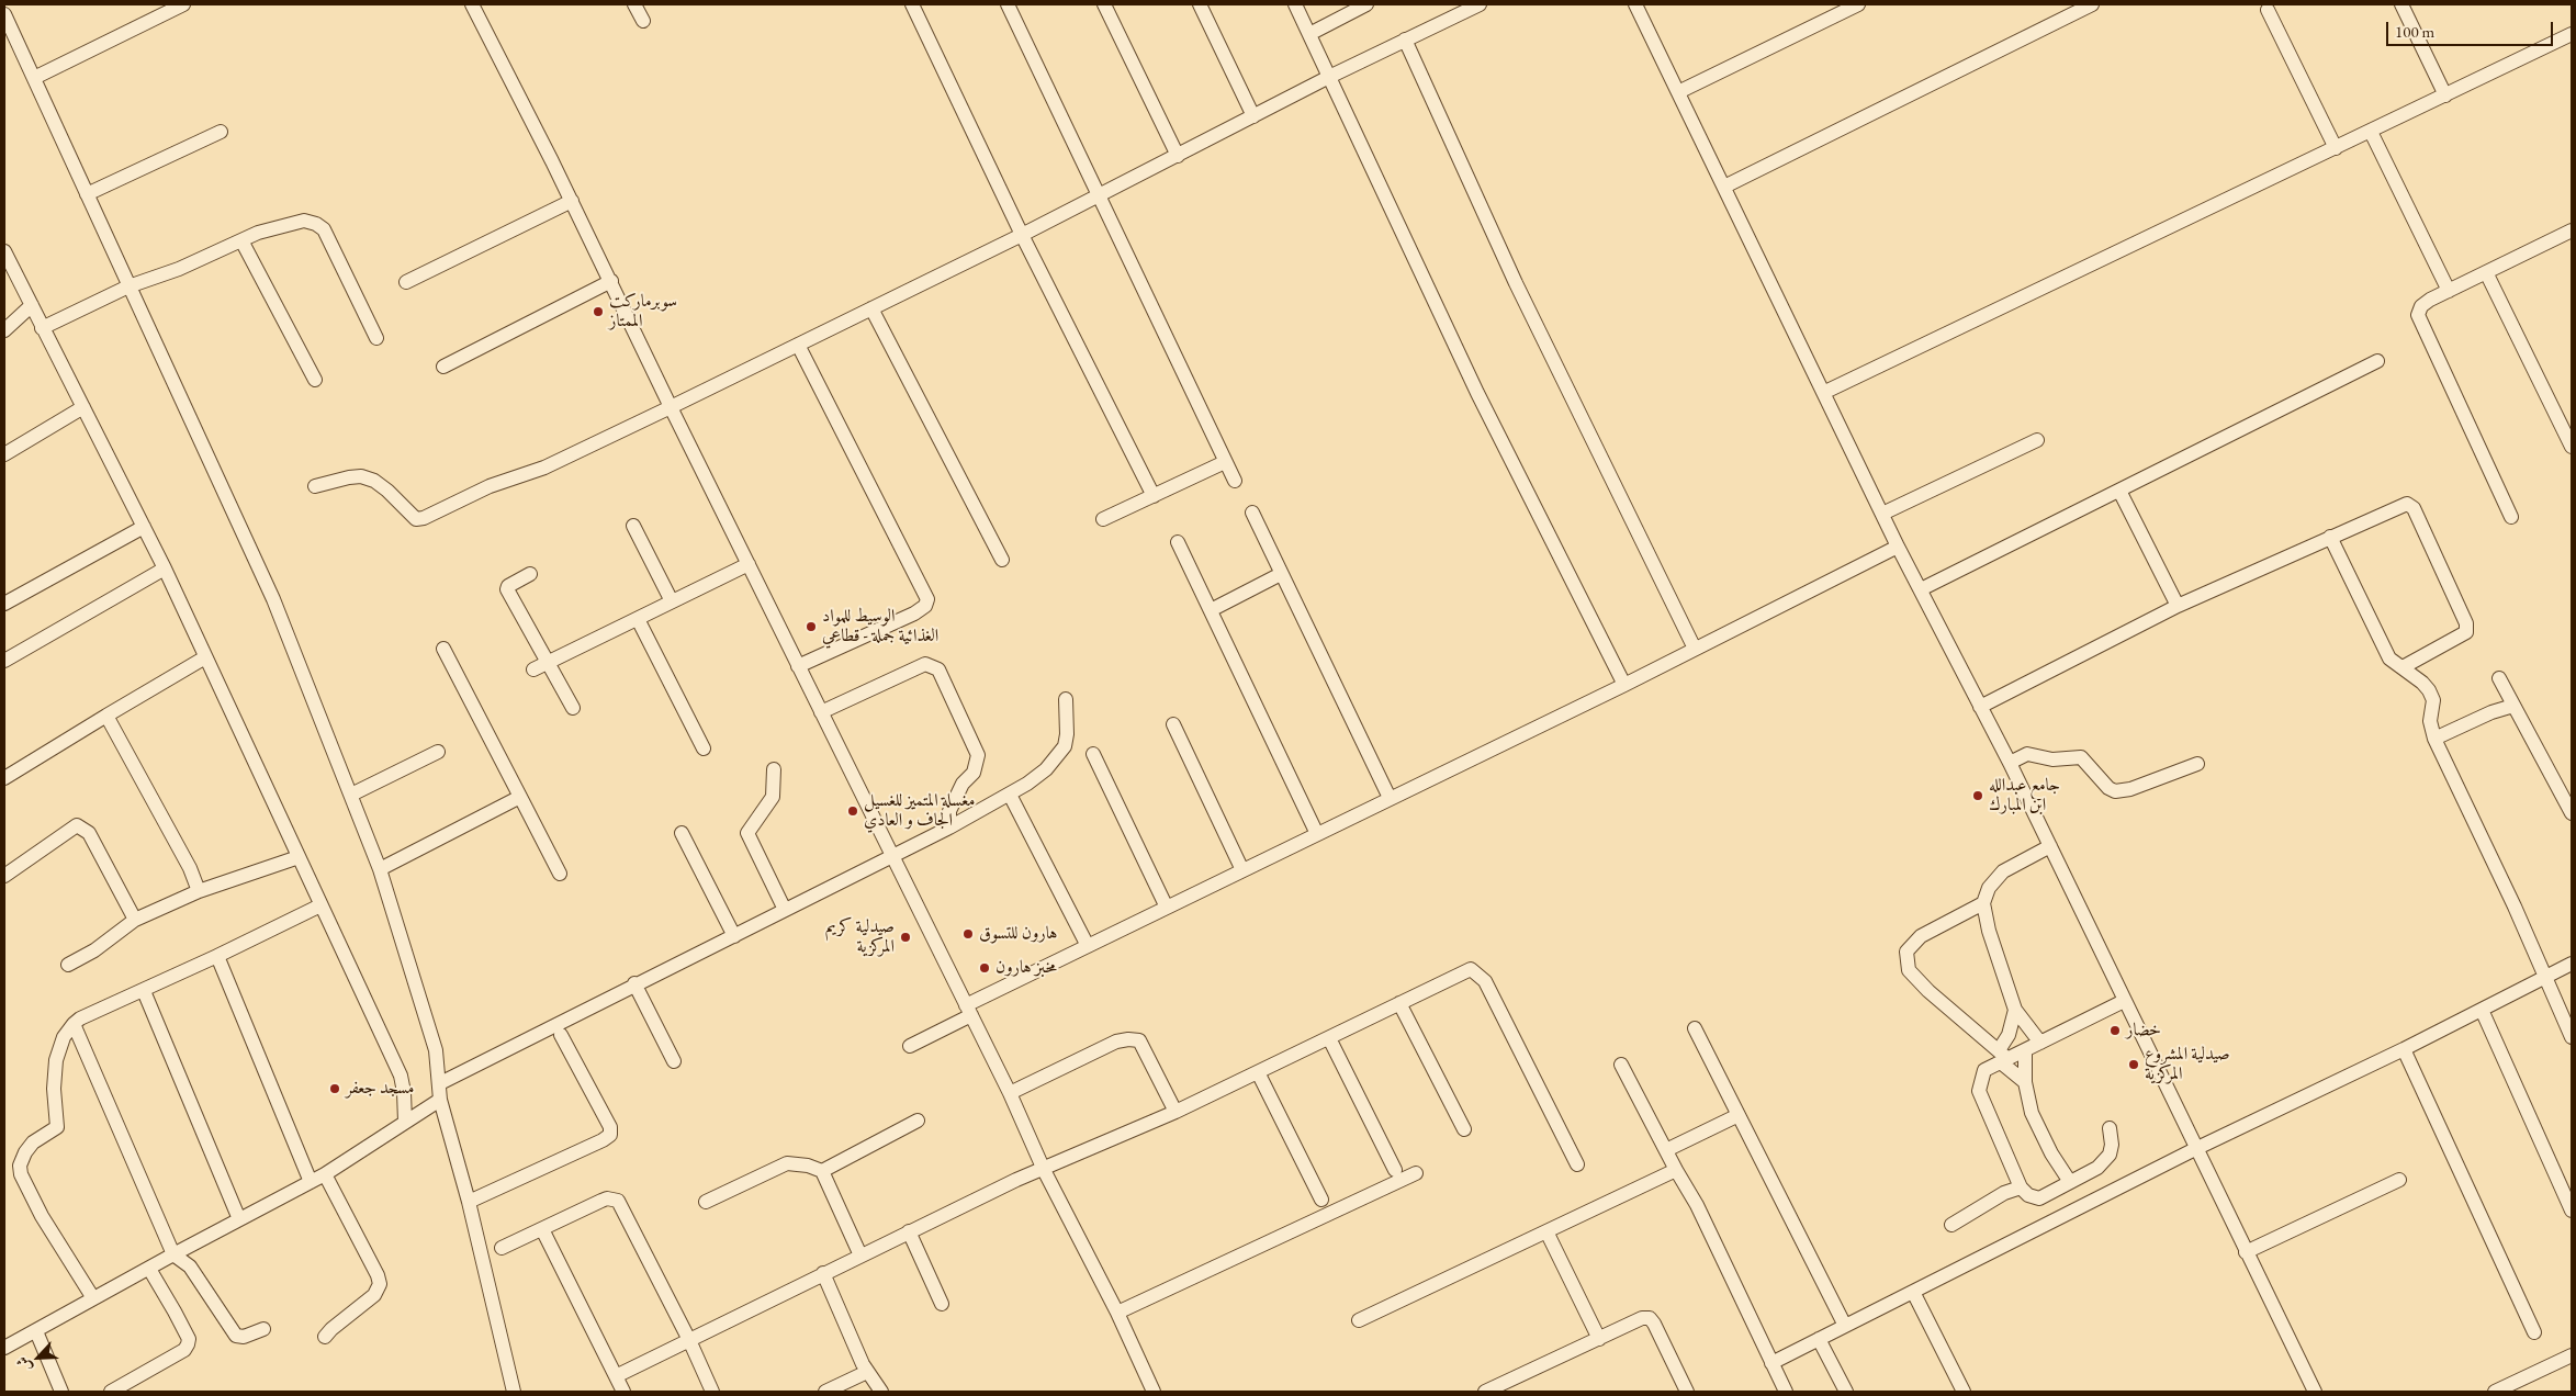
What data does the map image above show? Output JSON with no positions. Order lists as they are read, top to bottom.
{
  "places": [
    "سوبرماركت الممتاز",
    "الوسيط للمواد الغذائية جملة - قطاعي",
    "جامع عبدالله ابن المبارك",
    "مغسلة المتميز للغسيل الجاف و العادي",
    "هارون للتسوق",
    "صيدلية كريم المركزية",
    "مخبز هارون",
    "خضار",
    "صيدلية المشروع المركزية",
    "مسجد جعفر"
  ],
  "scale_bar": "100 m",
  "north": "bottom left"
}
